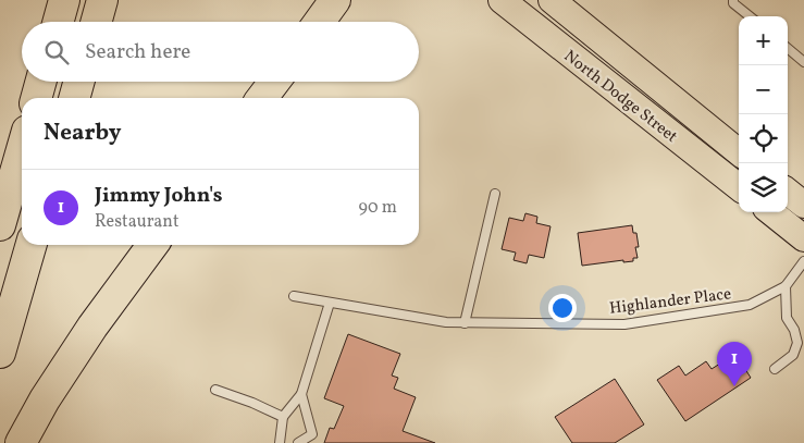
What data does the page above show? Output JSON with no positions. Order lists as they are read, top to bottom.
{
  "streets": {
    "main road": ["North Dodge Street"],
    "lane": ["Highlander Place"]
  },
  "page": {
    "map_buttons": ["+", "−"],
    "search": "Search here",
    "heading": "Nearby",
    "list": [
      {
        "mark": "1",
        "name": "Jimmy John's",
        "note": "Restaurant",
        "value": "90 m"
      }
    ],
    "pins": "1"
  }
}
